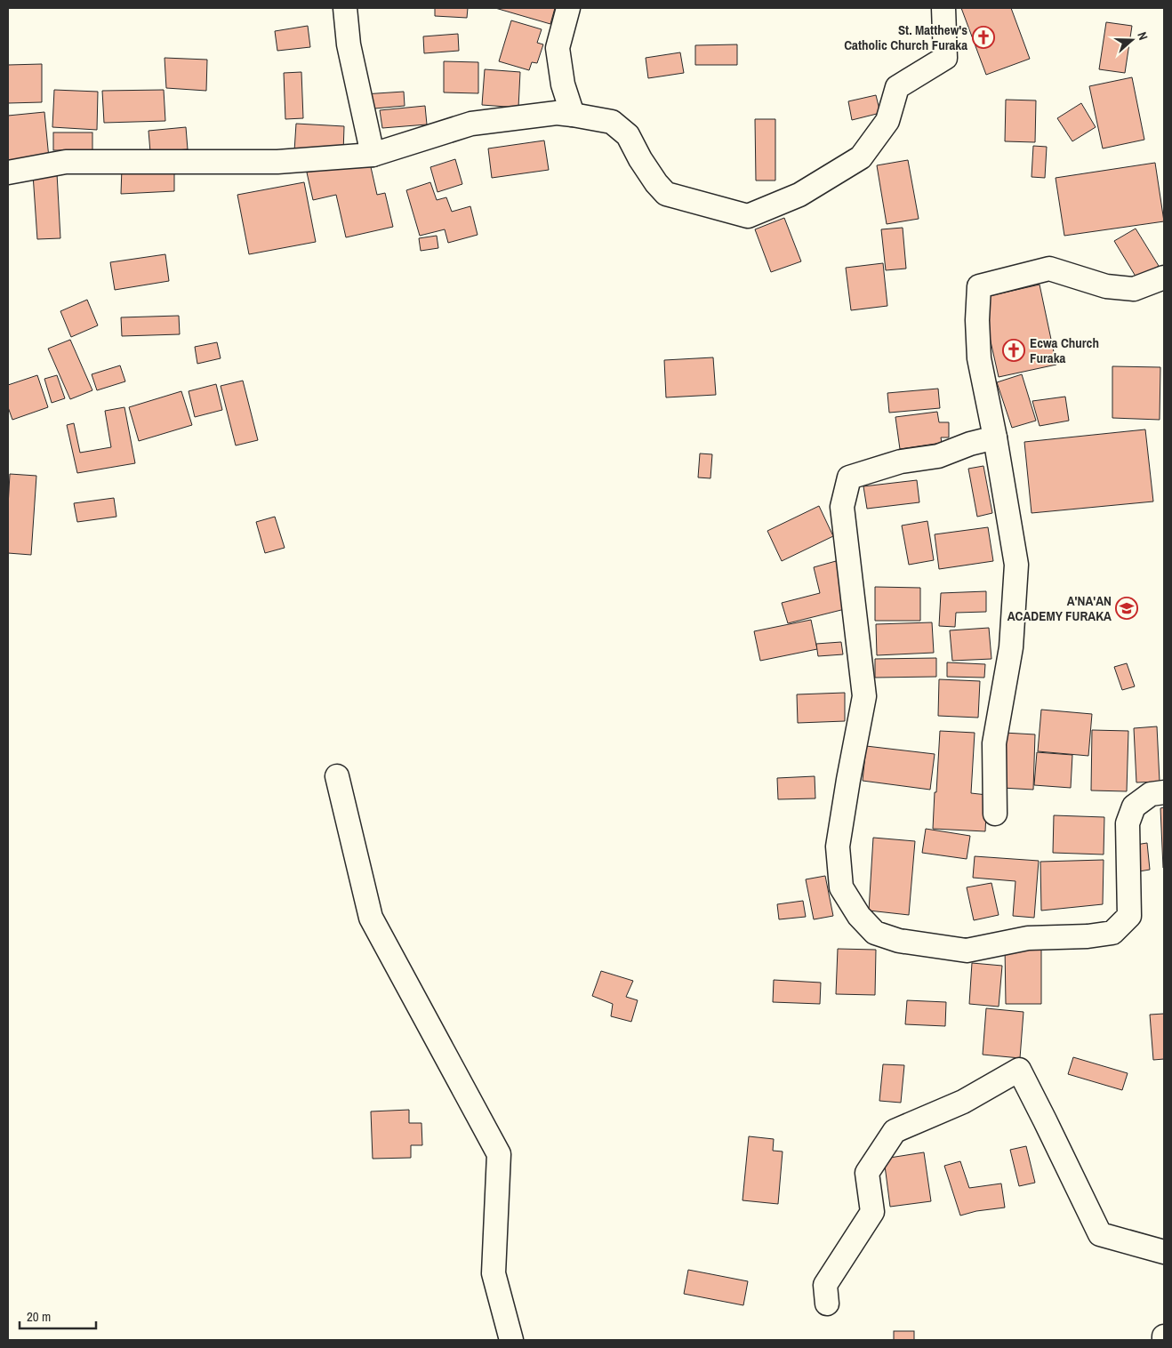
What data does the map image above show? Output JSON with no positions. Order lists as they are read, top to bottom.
{
  "places": {
    "church": ["St. Matthew's Catholic Church Furaka", "Ecwa Church Furaka"],
    "school or university": ["A'NA'AN ACADEMY FURAKA"]
  },
  "scale_bar": "20 m",
  "north": "right"
}
